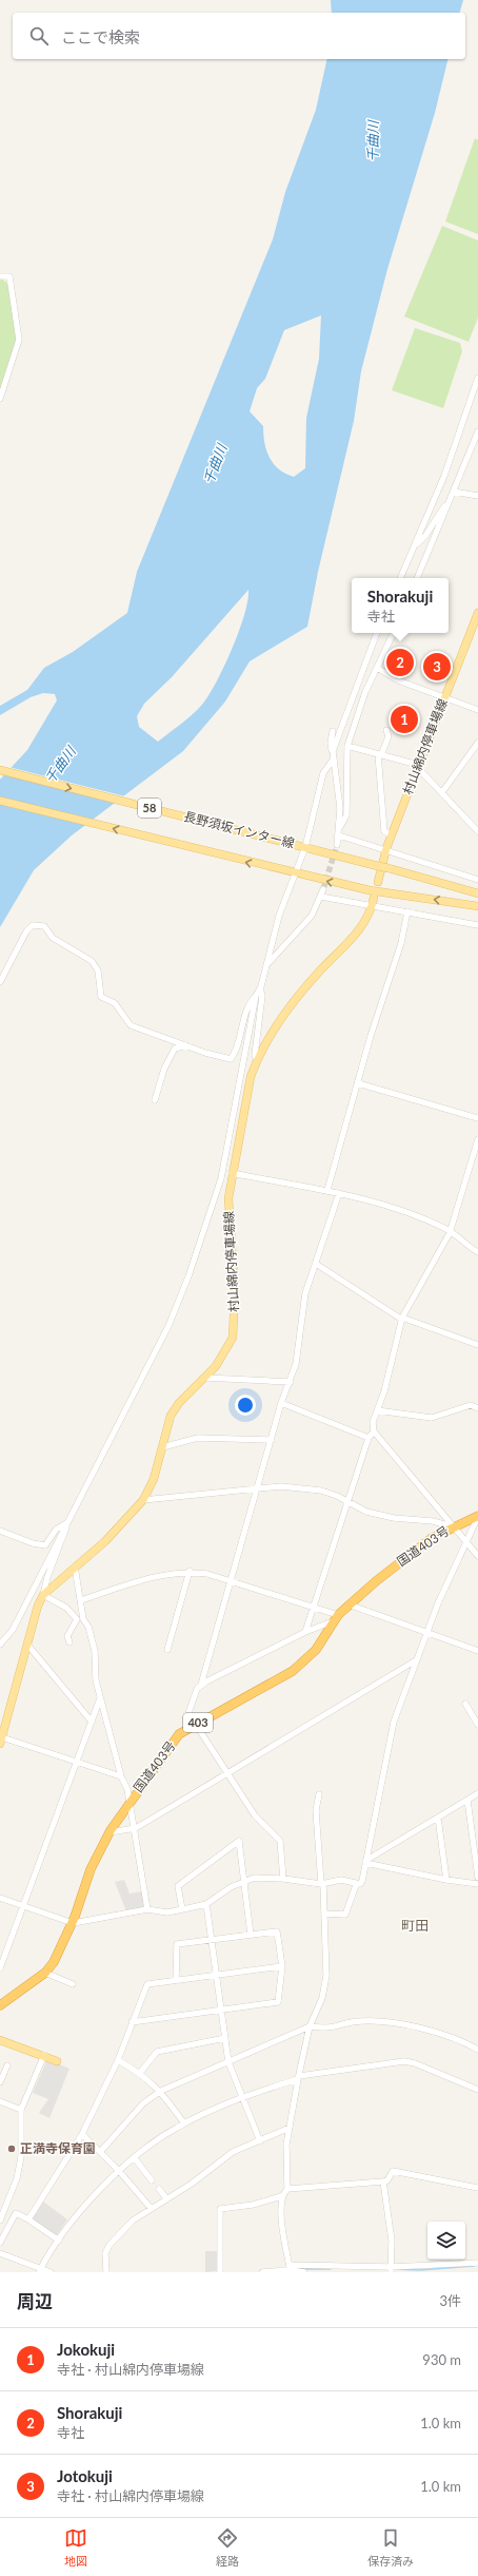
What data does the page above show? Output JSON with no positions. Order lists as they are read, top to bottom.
{
  "streets": {
    "highway": ["国道403号", "403"],
    "main road": ["村山綿内停車場線", "58", "長野須坂インター線"]
  },
  "districts": ["町田"],
  "water": ["千曲川"],
  "places": ["正満寺保育園"],
  "page": {
    "search": "ここで検索",
    "popup": ["Shorakuji", "寺社"],
    "pins": ["2", "3", "1"],
    "heading": ["周辺", "3件"],
    "list": [
      {
        "mark": "1",
        "name": "Jokokuji",
        "note": "寺社 · 村山綿内停車場線",
        "value": "930 m"
      },
      {
        "mark": "2",
        "name": "Shorakuji",
        "note": "寺社",
        "value": "1.0 km"
      },
      {
        "mark": "3",
        "name": "Jotokuji",
        "note": "寺社 · 村山綿内停車場線",
        "value": "1.0 km"
      }
    ],
    "nav": ["地図", "経路", "保存済み"]
  }
}
